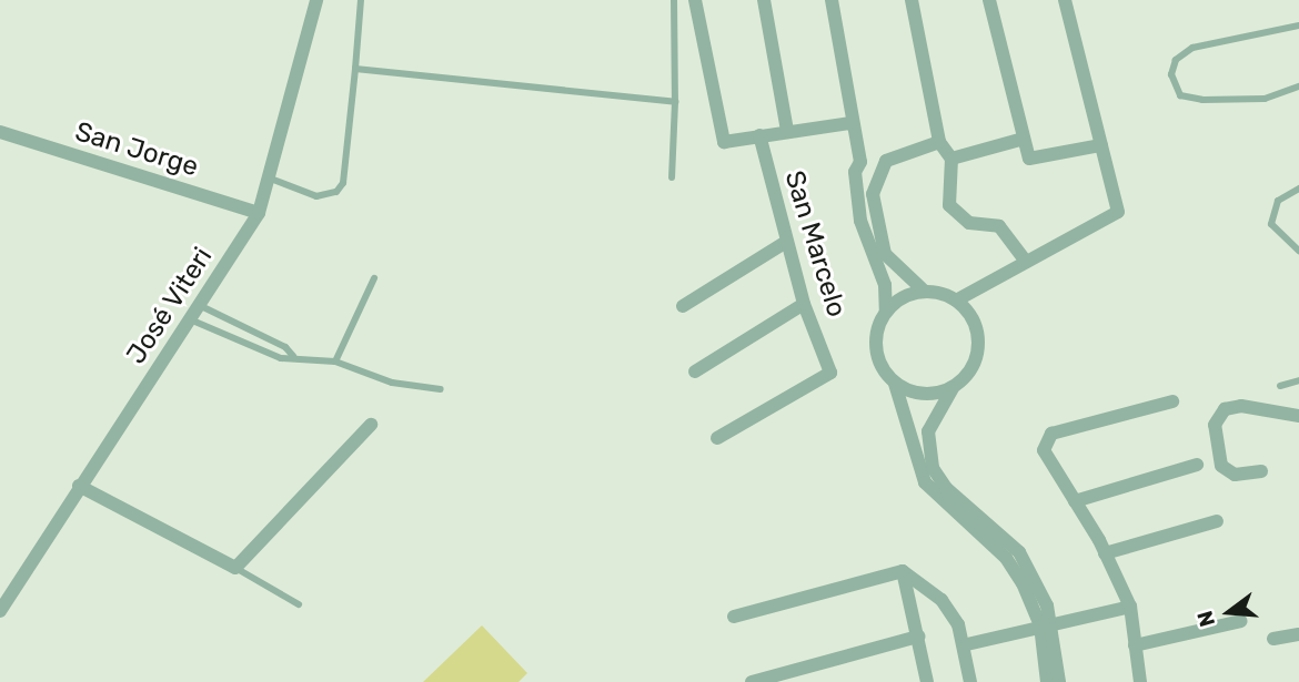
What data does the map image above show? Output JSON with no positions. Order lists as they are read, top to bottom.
{
  "streets": {
    "street": ["San Jorge", "San Marcelo", "José Viteri"]
  },
  "crossings": [
    ["San Jorge", "José Viteri"]
  ],
  "north": "left"
}
